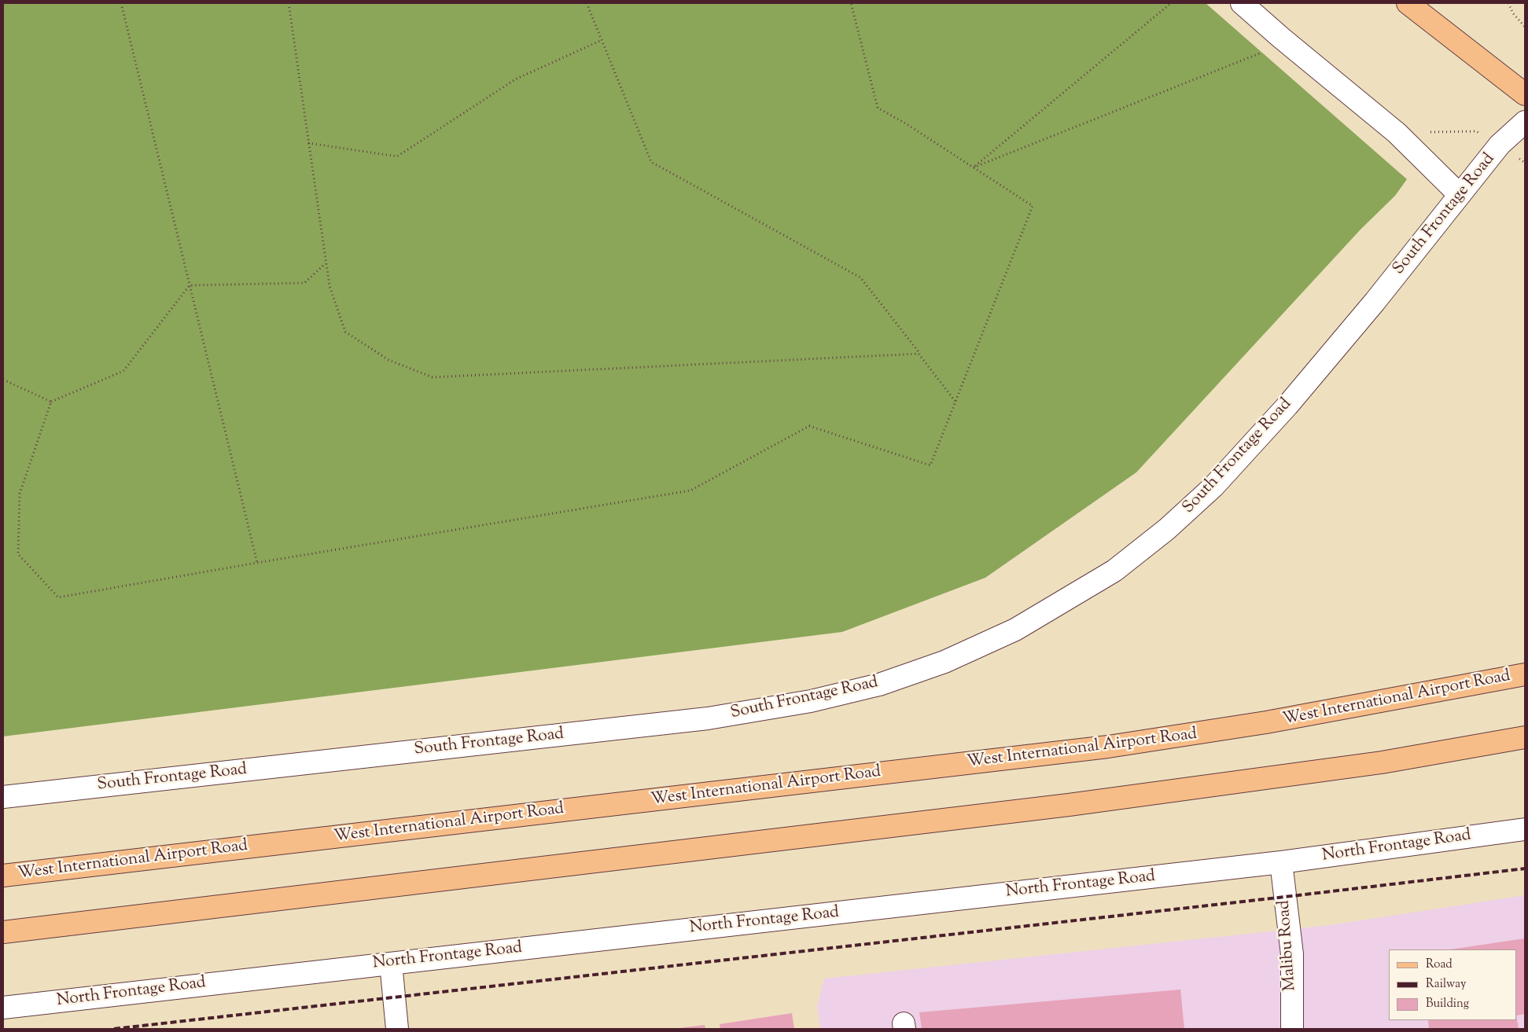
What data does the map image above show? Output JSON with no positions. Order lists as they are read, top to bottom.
{
  "streets": {
    "main road": ["West International Airport Road"],
    "street": ["South Frontage Road", "North Frontage Road", "Malibu Road"]
  },
  "crossings": [
    ["North Frontage Road", "Malibu Road"]
  ],
  "legend": ["Road", "Railway", "Building"]
}
